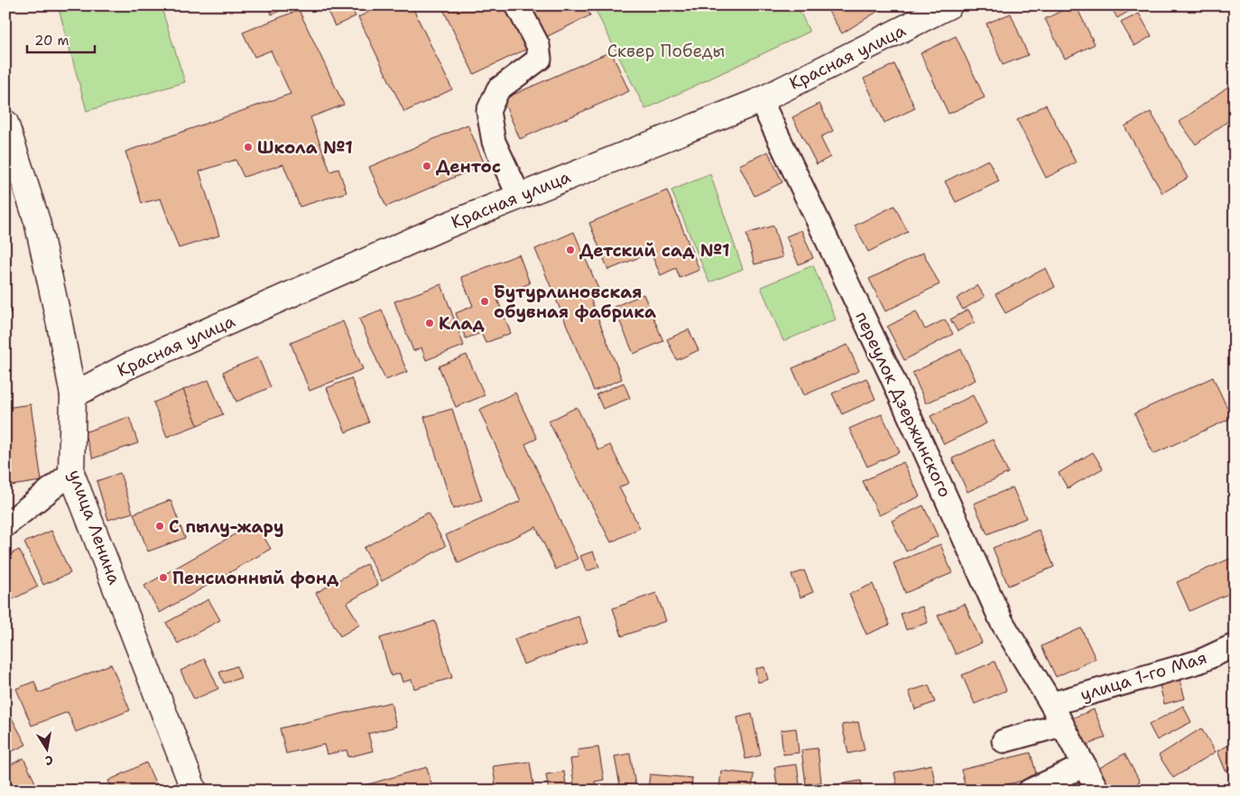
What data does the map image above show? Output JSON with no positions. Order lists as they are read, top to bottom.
{
  "streets": {
    "main road": ["Красная улица", "улица Ленина"],
    "street": ["переулок Дзержинского", "улица 1-го Мая"]
  },
  "crossings": [
    ["Красная улица", "переулок Дзержинского"],
    ["Красная улица", "улица Ленина"],
    ["переулок Дзержинского", "улица 1-го Мая"]
  ],
  "parks": ["Сквер Победы"],
  "places": [
    "Школа №1",
    "Дентос",
    "Детский сад №1",
    "Бутурлиновская обувная фабрика",
    "Клад",
    "С пылу-жару",
    "Пенсионный фонд"
  ],
  "scale_bar": "20 m",
  "north": "bottom"
}
